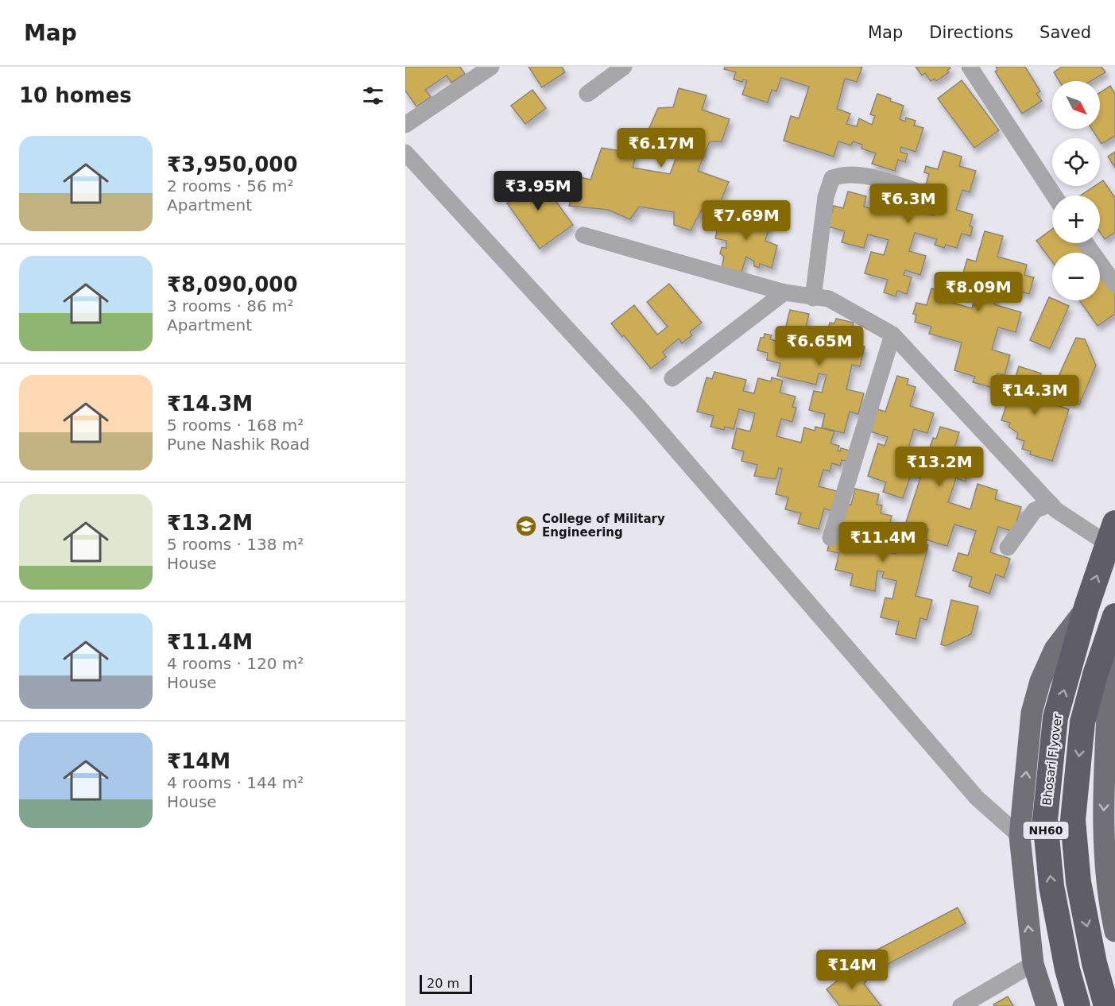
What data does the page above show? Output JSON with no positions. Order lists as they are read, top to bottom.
{
  "streets": {
    "highway": ["Bhosari Flyover", "NH60"]
  },
  "crossings": [
    ["Bhosari Flyover", "NH60"]
  ],
  "places": {
    "school or university": ["College of Military Engineering"]
  },
  "scale_bar": "20 m",
  "north": "bottom right",
  "page": {
    "header": "Map",
    "nav": ["Map", "Directions", "Saved"],
    "heading": "10 homes",
    "map_buttons": ["+", "−"],
    "list": [
      {
        "name": "₹3,950,000",
        "note": "2 rooms · 56 m² · Apartment"
      },
      {
        "name": "₹8,090,000",
        "note": "3 rooms · 86 m² · Apartment"
      },
      {
        "name": "₹14.3M",
        "note": "5 rooms · 168 m² · Pune Nashik Road"
      },
      {
        "name": "₹13.2M",
        "note": "5 rooms · 138 m² · House"
      },
      {
        "name": "₹11.4M",
        "note": "4 rooms · 120 m² · House"
      },
      {
        "name": "₹14M",
        "note": "4 rooms · 144 m² · House"
      }
    ],
    "price": [
      "₹6.17M",
      "₹3.95M",
      "₹6.3M",
      "₹7.69M",
      "₹8.09M",
      "₹6.65M",
      "₹14.3M",
      "₹13.2M",
      "₹11.4M",
      "₹14M"
    ],
    "scale": "20 m"
  }
}
